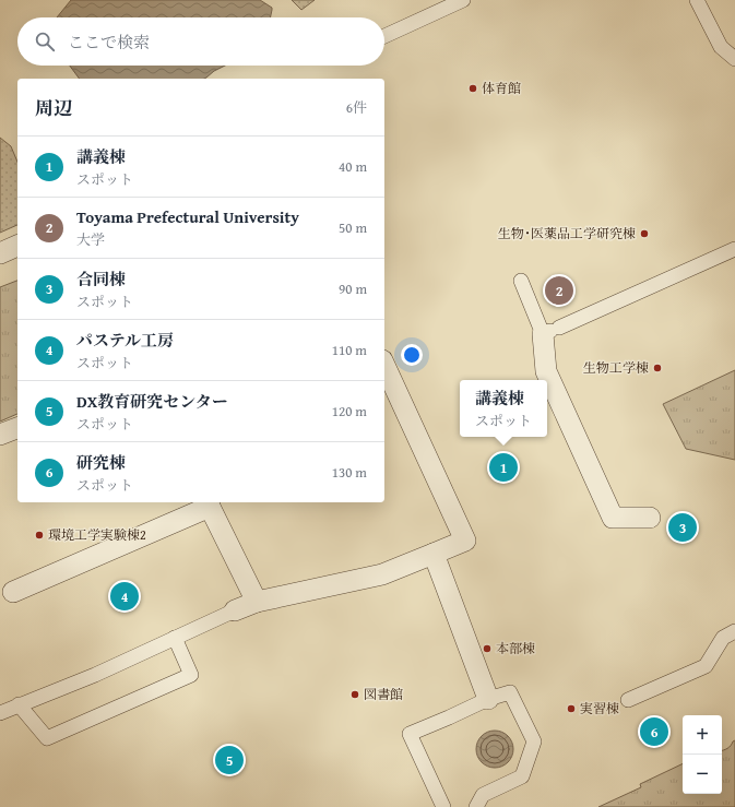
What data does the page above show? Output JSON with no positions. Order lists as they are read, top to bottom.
{
  "places": [
    "体育館",
    "生物･医薬品工学研究棟",
    "生物工学棟",
    "環境工学実験棟2",
    "本部棟",
    "図書館",
    "実習棟"
  ],
  "page": {
    "search": "ここで検索",
    "heading": ["周辺", "6件"],
    "list": [
      {
        "mark": "1",
        "name": "講義棟",
        "note": "スポット",
        "value": "40 m"
      },
      {
        "mark": "2",
        "name": "Toyama Prefectural University",
        "note": "大学",
        "value": "50 m"
      },
      {
        "mark": "3",
        "name": "合同棟",
        "note": "スポット",
        "value": "90 m"
      },
      {
        "mark": "4",
        "name": "パステル工房",
        "note": "スポット",
        "value": "110 m"
      },
      {
        "mark": "5",
        "name": "DX教育研究センター",
        "note": "スポット",
        "value": "120 m"
      },
      {
        "mark": "6",
        "name": "研究棟",
        "note": "スポット",
        "value": "130 m"
      }
    ],
    "pins": [
      "2",
      "1",
      "3",
      "4",
      "6",
      "5"
    ],
    "popup": ["講義棟", "スポット"],
    "map_buttons": ["+", "−"]
  }
}
